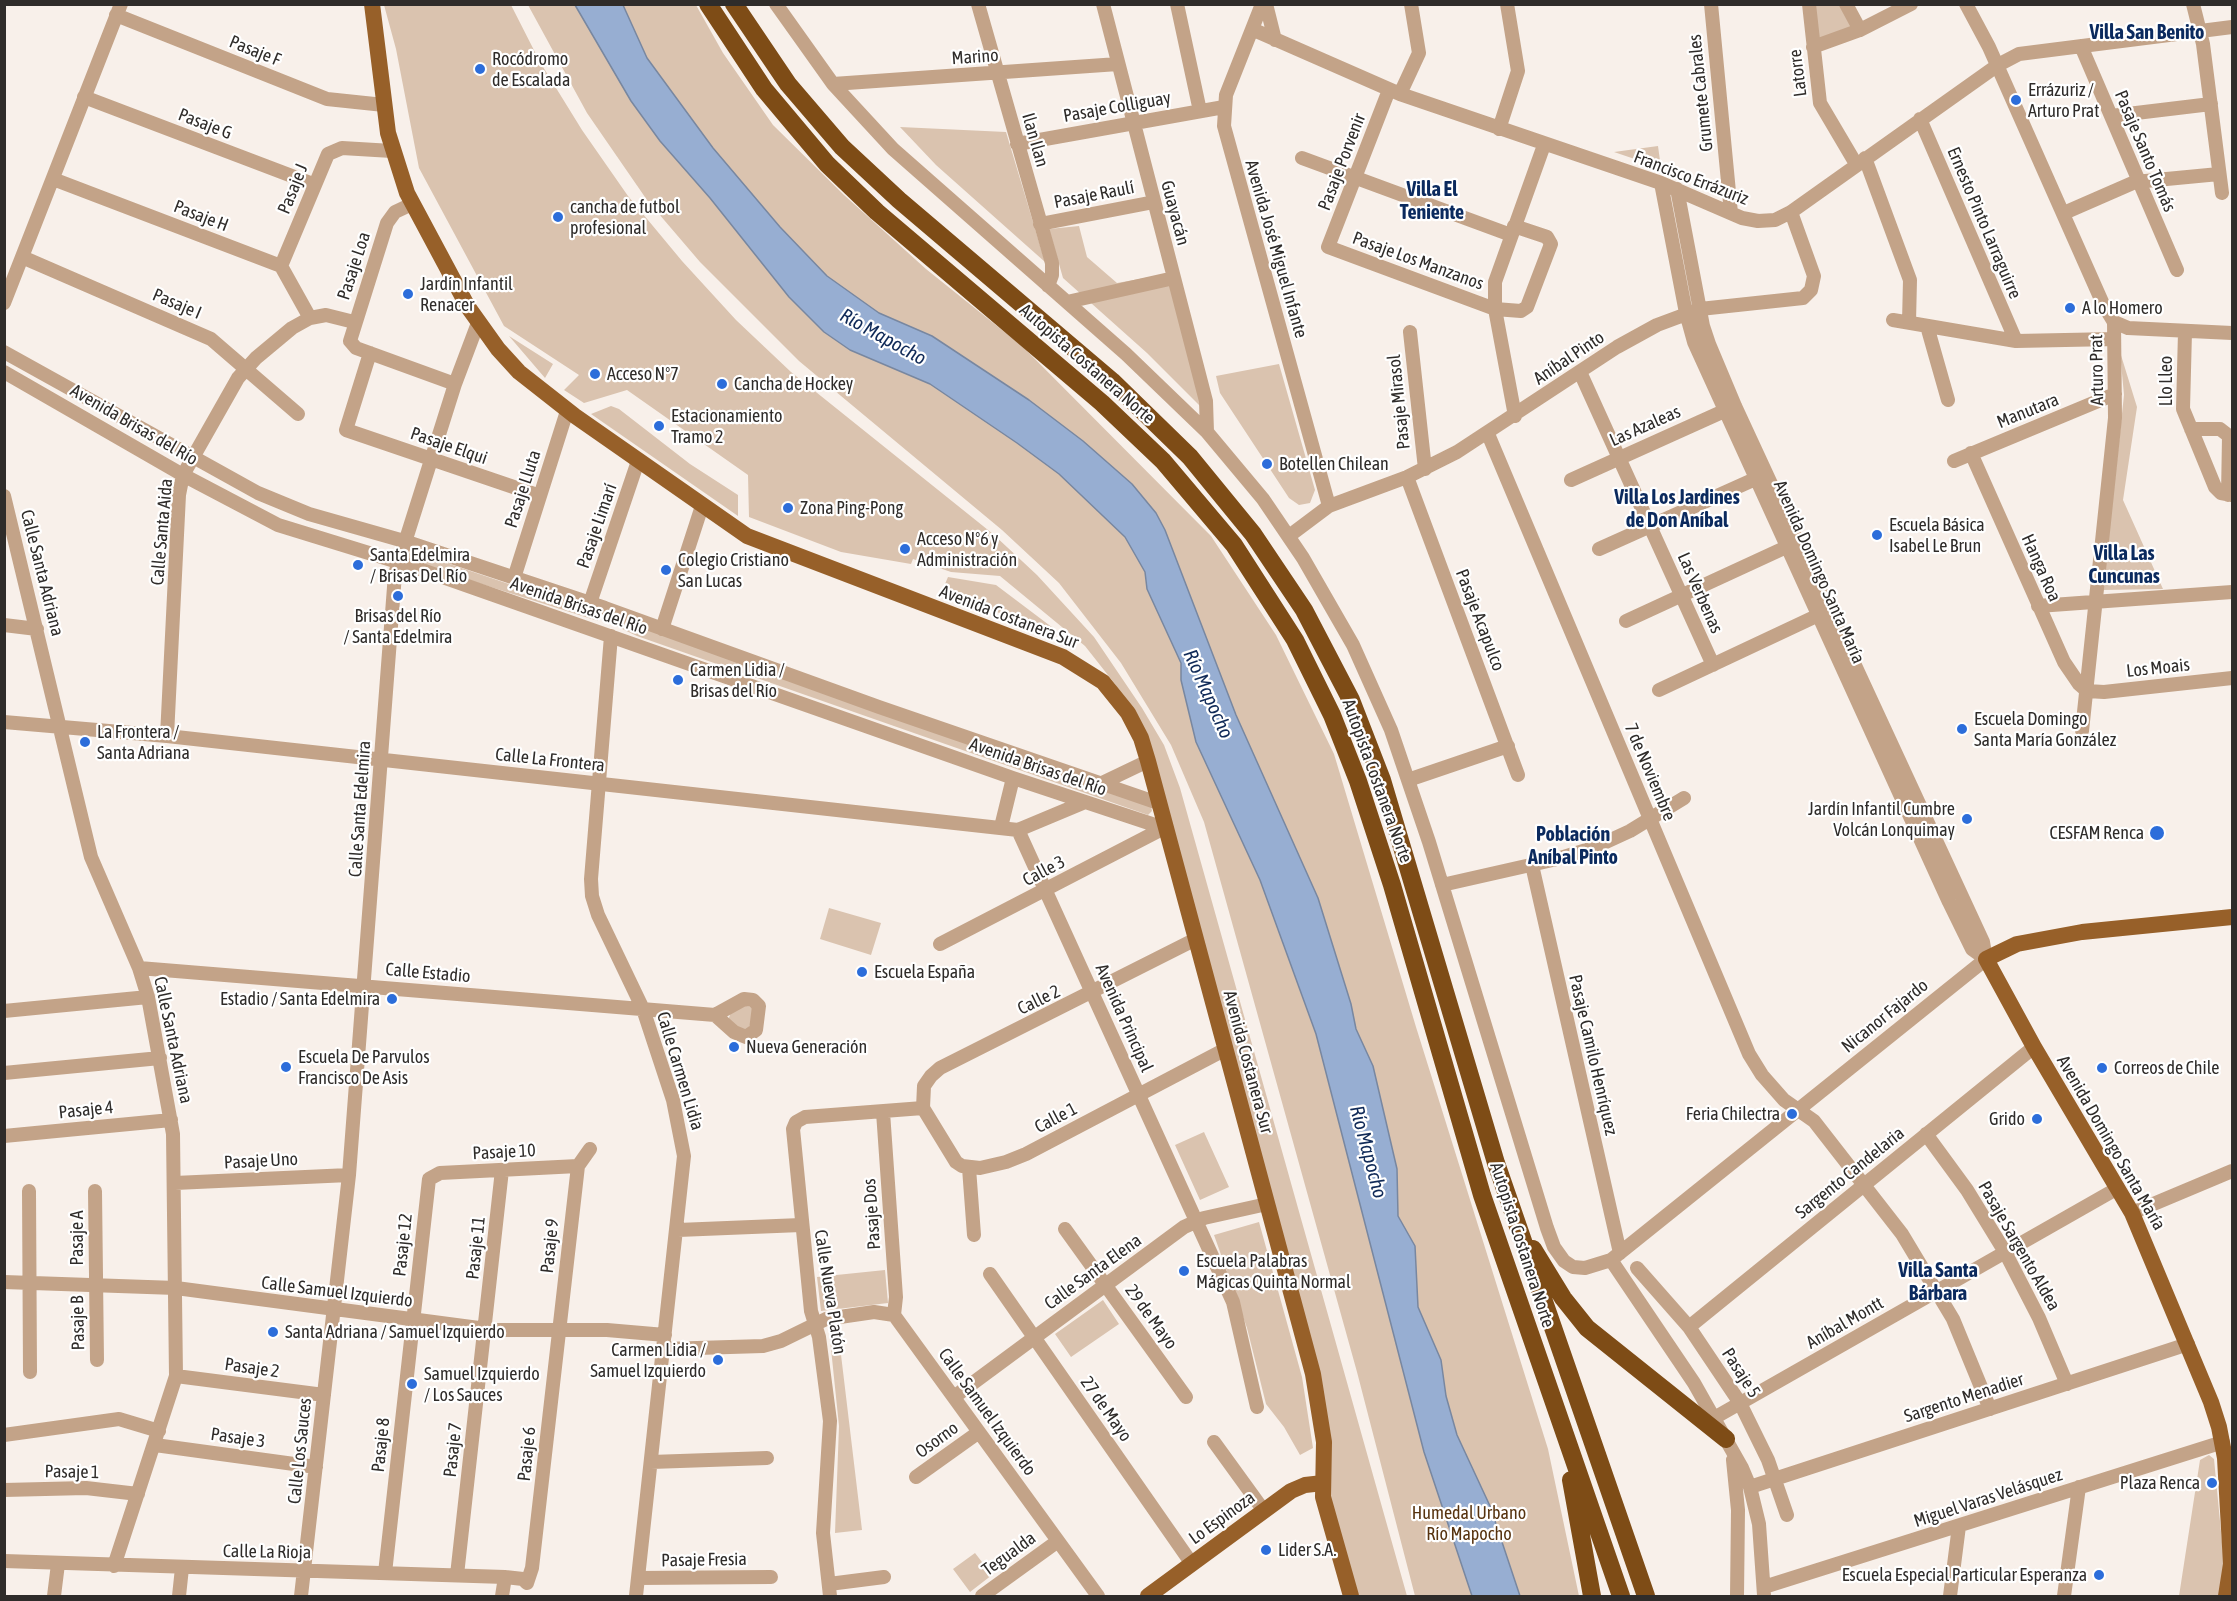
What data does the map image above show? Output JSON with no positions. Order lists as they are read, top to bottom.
{
  "streets": {
    "highway": ["Autopista Costanera Norte"],
    "main road": [
      "Avenida Domingo Santa María",
      "Avenida Costanera Sur",
      "Nicanor Fajardo",
      "Lo Espinoza"
    ],
    "street": [
      "Pasaje F",
      "Marino",
      "Latorre",
      "Grumete Cabrales",
      "Pasaje Colliguay",
      "Pasaje G",
      "Ilan Ilan",
      "Pasaje Santo Tomás",
      "Pasaje Porvenir",
      "Francisco Errázuriz",
      "Pasaje J",
      "Pasaje Raulí",
      "Guayacán",
      "Pasaje H",
      "Ernesto Pinto Larraguirre",
      "Avenida José Miguel Infante",
      "Pasaje Los Manzanos",
      "Pasaje Loa",
      "Pasaje I",
      "Aníbal Pinto",
      "Arturo Prat",
      "Llo Lleo",
      "Pasaje Mirasol",
      "Manutara",
      "Avenida Brisas del Río",
      "Las Azaleas",
      "Pasaje Elqui",
      "Pasaje Lluta",
      "Pasaje Limarí",
      "Calle Santa Aida",
      "Hanga Roa",
      "Calle Santa Adriana",
      "Las Verbenas",
      "Pasaje Acapulco",
      "Los Moais",
      "Calle La Frontera",
      "7 de Noviembre",
      "Calle Santa Edelmira",
      "Calle 3",
      "Calle Estadio",
      "Calle 2",
      "Avenida Principal",
      "Pasaje Camilo Henríquez",
      "Calle Carmen Lidia",
      "Pasaje 4",
      "Calle 1",
      "Pasaje 10",
      "Pasaje Uno",
      "Sargento Candelaria",
      "Pasaje Dos",
      "Pasaje A",
      "Pasaje 12",
      "Pasaje 9",
      "Pasaje Sargento Aldea",
      "Pasaje 11",
      "Calle Santa Elena",
      "Calle Samuel Izquierdo",
      "Calle Nueva Platón",
      "29 de Mayo",
      "Pasaje B",
      "Aníbal Montt",
      "Pasaje 2",
      "Pasaje 5",
      "Sargento Menadier",
      "27 de Mayo",
      "Pasaje 3",
      "Osorno",
      "Pasaje 8",
      "Pasaje 7",
      "Calle Los Sauces",
      "Pasaje 6",
      "Pasaje 1",
      "Miguel Varas Velásquez",
      "Calle La Rioja",
      "Tegualda",
      "Pasaje Fresia"
    ]
  },
  "crossings": [
    ["Pasaje F", "Avenida Costanera Sur"],
    ["Marino", "Ilan Ilan"],
    ["Marino", "Guayacán"],
    ["Latorre", "Francisco Errázuriz"],
    ["Grumete Cabrales", "Francisco Errázuriz"],
    ["Pasaje Colliguay", "Ilan Ilan"],
    ["Pasaje Colliguay", "Guayacán"],
    ["Pasaje Colliguay", "Avenida José Miguel Infante"],
    ["Pasaje G", "Pasaje J"],
    ["Ilan Ilan", "Pasaje Raulí"],
    ["Pasaje Santo Tomás", "Francisco Errázuriz"],
    ["Pasaje Porvenir", "Francisco Errázuriz"],
    ["Pasaje Porvenir", "Pasaje Los Manzanos"],
    ["Francisco Errázuriz", "Ernesto Pinto Larraguirre"],
    ["Francisco Errázuriz", "Avenida José Miguel Infante"],
    ["Francisco Errázuriz", "Aníbal Pinto"],
    ["Francisco Errázuriz", "Arturo Prat"],
    ["Francisco Errázuriz", "Avenida Domingo Santa María"],
    ["Pasaje J", "Pasaje H"],
    ["Pasaje J", "Avenida Costanera Sur"],
    ["Pasaje Raulí", "Guayacán"],
    ["Avenida José Miguel Infante", "Aníbal Pinto"],
    ["Pasaje Loa", "Pasaje Elqui"],
    ["Pasaje Loa", "Avenida Costanera Sur"],
    ["Pasaje I", "Calle Santa Aida"],
    ["Aníbal Pinto", "Pasaje Mirasol"],
    ["Aníbal Pinto", "Avenida Domingo Santa María"],
    ["Aníbal Pinto", "Las Verbenas"],
    ["Aníbal Pinto", "Pasaje Acapulco"],
    ["Aníbal Pinto", "7 de Noviembre"],
    ["Arturo Prat", "Manutara"],
    ["Arturo Prat", "Hanga Roa"],
    ["Arturo Prat", "Los Moais"],
    ["Manutara", "Hanga Roa"],
    ["Avenida Brisas del Río", "Pasaje Lluta"],
    ["Avenida Brisas del Río", "Pasaje Limarí"],
    ["Avenida Brisas del Río", "Calle Santa Aida"],
    ["Avenida Brisas del Río", "Avenida Costanera Sur"],
    ["Avenida Brisas del Río", "Calle Santa Edelmira"],
    ["Avenida Brisas del Río", "Calle 3"],
    ["Avenida Brisas del Río", "Calle Carmen Lidia"],
    ["Las Azaleas", "Avenida Domingo Santa María"],
    ["Las Azaleas", "Las Verbenas"],
    ["Pasaje Elqui", "Pasaje Lluta"],
    ["Pasaje Elqui", "Calle Santa Edelmira"],
    ["Pasaje Lluta", "Avenida Costanera Sur"],
    ["Pasaje Limarí", "Avenida Costanera Sur"],
    ["Calle Santa Aida", "Calle La Frontera"],
    ["Hanga Roa", "Los Moais"],
    ["Avenida Domingo Santa María", "Nicanor Fajardo"],
    ["Avenida Domingo Santa María", "Sargento Candelaria"],
    ["Avenida Domingo Santa María", "Aníbal Montt"],
    ["Avenida Domingo Santa María", "Sargento Menadier"],
    ["Avenida Domingo Santa María", "Miguel Varas Velásquez"],
    ["Calle Santa Adriana", "Calle La Frontera"],
    ["Calle Santa Adriana", "Calle Estadio"],
    ["Calle Santa Adriana", "Pasaje 4"],
    ["Calle Santa Adriana", "Pasaje Uno"],
    ["Calle Santa Adriana", "Calle Samuel Izquierdo"],
    ["Calle Santa Adriana", "Pasaje 2"],
    ["Calle Santa Adriana", "Pasaje 3"],
    ["Calle Santa Adriana", "Pasaje 1"],
    ["Calle Santa Adriana", "Calle La Rioja"],
    ["Avenida Costanera Sur", "Calle Santa Edelmira"],
    ["Avenida Costanera Sur", "Calle 3"],
    ["Avenida Costanera Sur", "Calle 2"],
    ["Avenida Costanera Sur", "Calle 1"],
    ["Avenida Costanera Sur", "Calle Santa Elena"],
    ["Avenida Costanera Sur", "Lo Espinoza"],
    ["Calle La Frontera", "Calle Santa Edelmira"],
    ["Calle La Frontera", "Avenida Principal"],
    ["Calle La Frontera", "Calle Carmen Lidia"],
    ["7 de Noviembre", "Nicanor Fajardo"],
    ["7 de Noviembre", "Sargento Candelaria"],
    ["7 de Noviembre", "Aníbal Montt"],
    ["7 de Noviembre", "Sargento Menadier"],
    ["Calle Santa Edelmira", "Calle Estadio"],
    ["Calle Santa Edelmira", "Pasaje Uno"],
    ["Calle Santa Edelmira", "Calle Samuel Izquierdo"],
    ["Calle Santa Edelmira", "Calle Los Sauces"],
    ["Calle 3", "Avenida Principal"],
    ["Calle Estadio", "Calle Carmen Lidia"],
    ["Calle 2", "Avenida Principal"],
    ["Calle 2", "Calle Nueva Platón"],
    ["Nicanor Fajardo", "Pasaje Camilo Henríquez"],
    ["Avenida Principal", "Calle 1"],
    ["Avenida Principal", "Calle Santa Elena"],
    ["Calle Carmen Lidia", "Calle Samuel Izquierdo"],
    ["Calle Carmen Lidia", "Pasaje Fresia"],
    ["Pasaje 10", "Pasaje 12"],
    ["Pasaje 10", "Pasaje 9"],
    ["Pasaje 10", "Pasaje 11"],
    ["Sargento Candelaria", "Pasaje Sargento Aldea"],
    ["Sargento Candelaria", "Pasaje 5"],
    ["Pasaje Dos", "Calle Samuel Izquierdo"],
    ["Pasaje Dos", "Calle Nueva Platón"],
    ["Pasaje A", "Calle Samuel Izquierdo"],
    ["Pasaje A", "Pasaje B"],
    ["Pasaje 12", "Calle Samuel Izquierdo"],
    ["Pasaje 12", "Pasaje 8"],
    ["Pasaje 9", "Calle Samuel Izquierdo"],
    ["Pasaje 9", "Pasaje 6"],
    ["Pasaje Sargento Aldea", "Aníbal Montt"],
    ["Pasaje Sargento Aldea", "Sargento Menadier"],
    ["Pasaje 11", "Calle Samuel Izquierdo"],
    ["Pasaje 11", "Pasaje 7"],
    ["Calle Santa Elena", "Calle Samuel Izquierdo"],
    ["Calle Santa Elena", "29 de Mayo"],
    ["Calle Santa Elena", "27 de Mayo"],
    ["Calle Samuel Izquierdo", "Calle Nueva Platón"],
    ["Calle Samuel Izquierdo", "Pasaje B"],
    ["Calle Samuel Izquierdo", "Osorno"],
    ["Calle Samuel Izquierdo", "Pasaje 8"],
    ["Calle Samuel Izquierdo", "Pasaje 7"],
    ["Calle Samuel Izquierdo", "Calle Los Sauces"],
    ["Calle Samuel Izquierdo", "Pasaje 6"],
    ["Calle Samuel Izquierdo", "Tegualda"],
    ["Aníbal Montt", "Pasaje 5"],
    ["Pasaje 2", "Calle Los Sauces"],
    ["Pasaje 5", "Sargento Menadier"],
    ["27 de Mayo", "Lo Espinoza"],
    ["Pasaje 3", "Calle Los Sauces"],
    ["Pasaje 8", "Calle La Rioja"],
    ["Pasaje 7", "Calle La Rioja"],
    ["Calle Los Sauces", "Calle La Rioja"],
    ["Pasaje 6", "Calle La Rioja"]
  ],
  "districts": [
    "Villa San Benito",
    "Villa El Teniente",
    "Villa Los Jardines de Don Aníbal",
    "Villa Las Cuncunas",
    "Población Aníbal Pinto",
    "Villa Santa Bárbara"
  ],
  "water": ["Río Mapocho"],
  "parks": ["Humedal Urbano Río Mapocho"],
  "places": [
    "Rocódromo de Escalada",
    "Errázuriz / Arturo Prat",
    "cancha de futbol profesional",
    "Jardín Infantil Renacer",
    "A lo Homero",
    "Acceso N°7",
    "Cancha de Hockey",
    "Estacionamiento Tramo 2",
    "Botellen Chilean",
    "Zona Ping-Pong",
    "Escuela Básica Isabel Le Brun",
    "Acceso N°6 y Administración",
    "Santa Edelmira / Brisas Del Río",
    "Colegio Cristiano San Lucas",
    "Brisas del Río / Santa Edelmira",
    "Carmen Lidia / Brisas del Río",
    "Escuela Domingo Santa María González",
    "La Frontera / Santa Adriana",
    "Jardín Infantil Cumbre Volcán Lonquimay",
    "CESFAM Renca",
    "Escuela España",
    "Estadio / Santa Edelmira",
    "Nueva Generación",
    "Escuela De Parvulos Francisco De Asis",
    "Correos de Chile",
    "Feria Chilectra",
    "Grido",
    "Escuela Palabras Mágicas Quinta Normal",
    "Santa Adriana / Samuel Izquierdo",
    "Carmen Lidia / Samuel Izquierdo",
    "Samuel Izquierdo / Los Sauces",
    "Plaza Renca",
    "Lider S.A.",
    "Escuela Especial Particular Esperanza"
  ]
}
